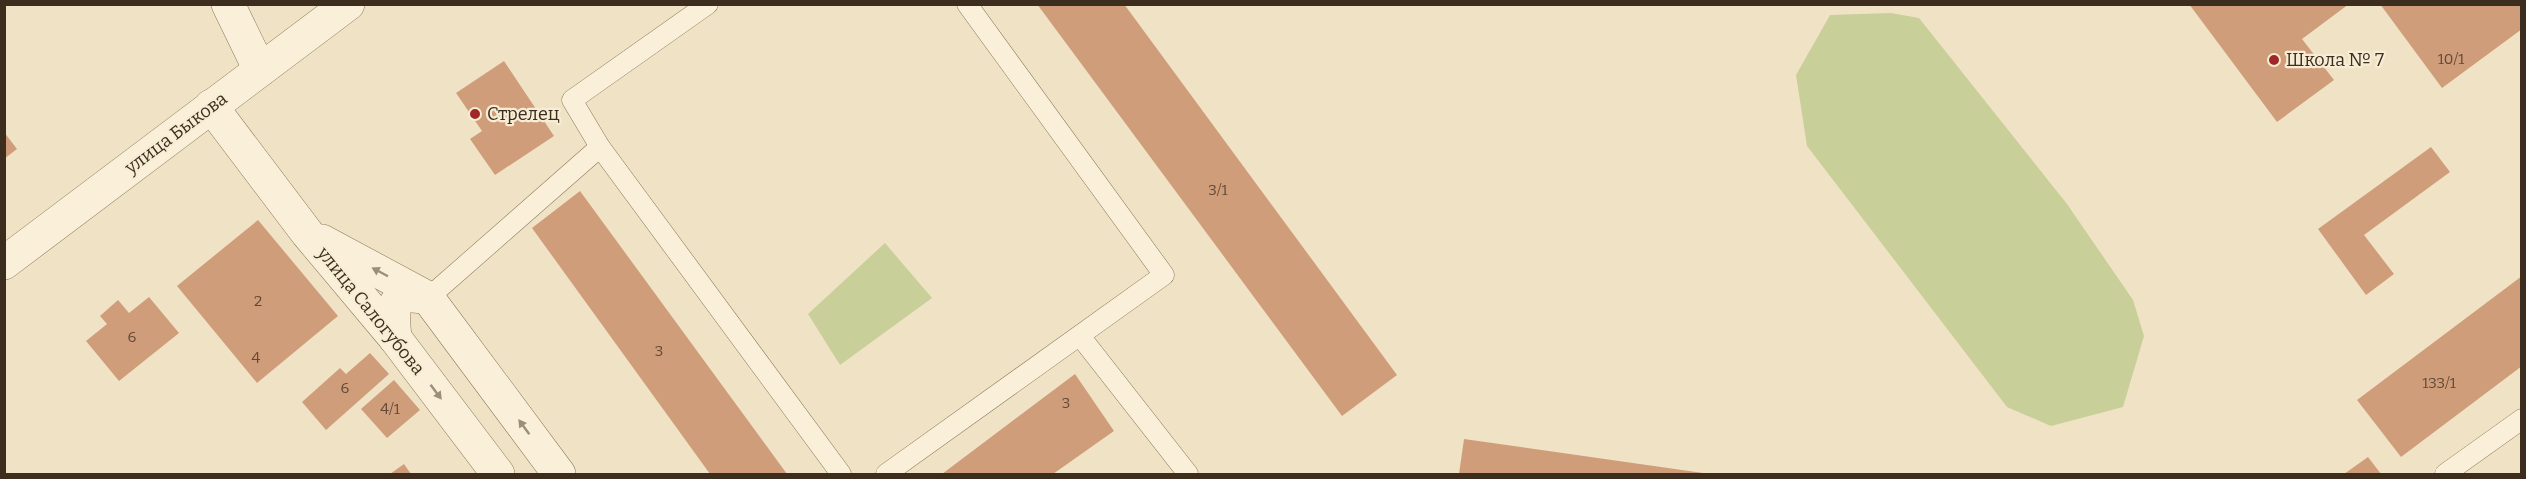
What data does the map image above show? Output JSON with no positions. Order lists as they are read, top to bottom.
{
  "streets": {
    "street": ["улица Быкова", "улица Салогубова"]
  },
  "places": ["Школа № 7", "Стрелец"],
  "house_numbers": [
    "10/1",
    "3/1",
    "2",
    "6",
    "3",
    "4",
    "133/1",
    "6",
    "3",
    "4/1"
  ]
}
